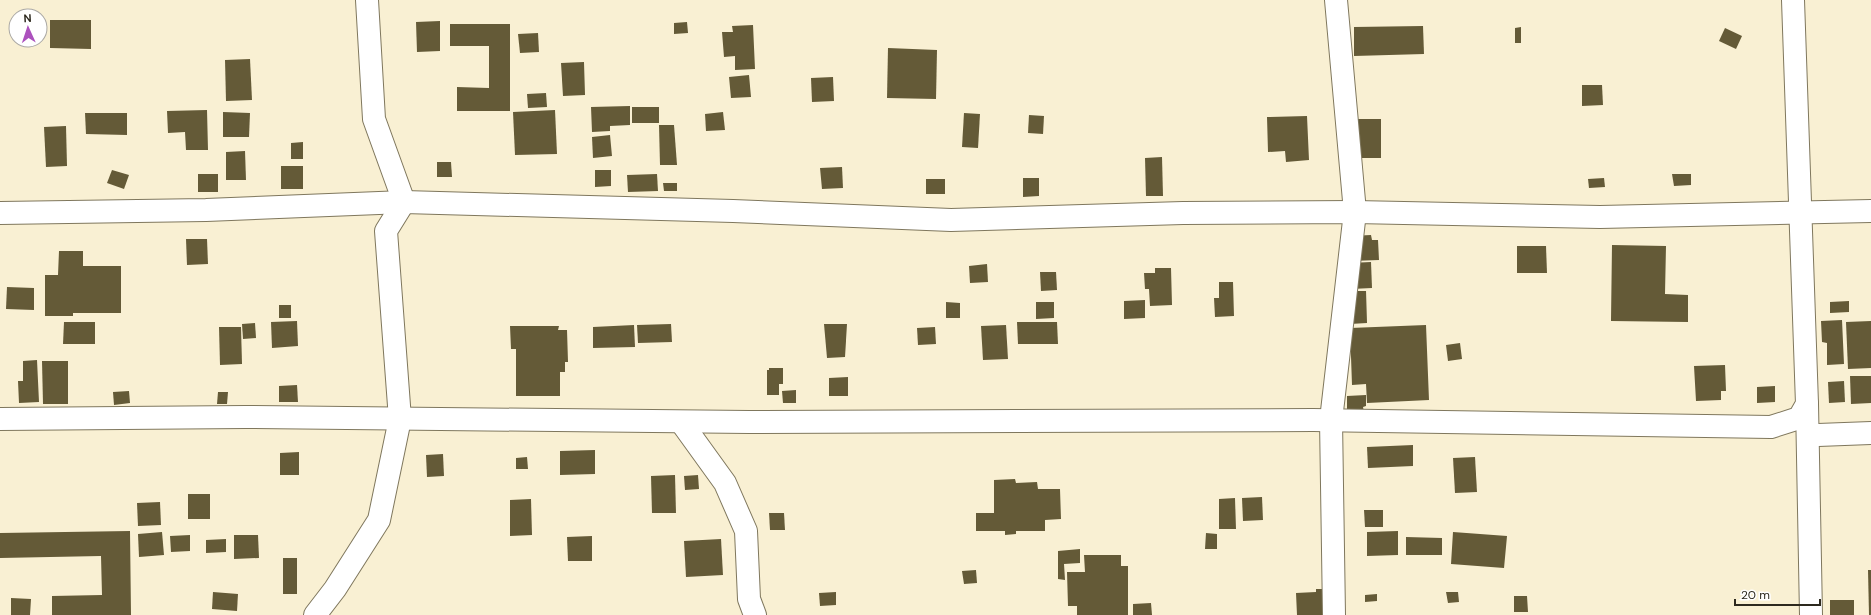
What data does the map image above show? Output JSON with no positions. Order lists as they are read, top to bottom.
{
  "scale_bar": "20 m",
  "north": "top"
}
